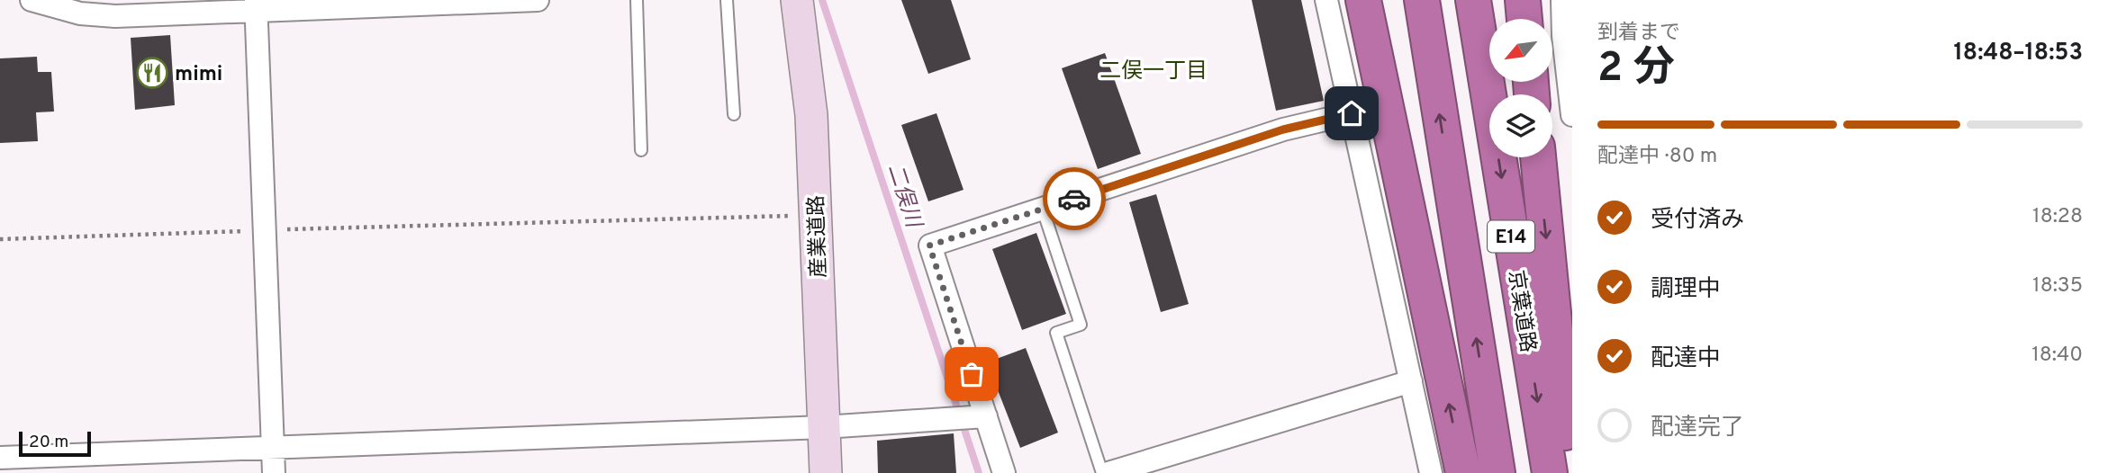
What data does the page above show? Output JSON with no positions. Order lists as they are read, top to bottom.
{
  "streets": {
    "highway": ["E14", "京葉道路"],
    "main road": ["産業道路"]
  },
  "districts": ["二俣一丁目"],
  "water": ["二俣川"],
  "places": {
    "restaurant": ["mimi"]
  },
  "scale_bar": "20 m",
  "north": "bottom left",
  "page": {
    "heading": ["2 分", "到着まで", "18:48–18:53"],
    "bar": "配達中 · 80 m",
    "list": [
      ["受付済み", "18:28"],
      ["調理中", "18:35"],
      ["配達中", "18:40"],
      "配達完了"
    ],
    "scale": "20 m"
  }
}
